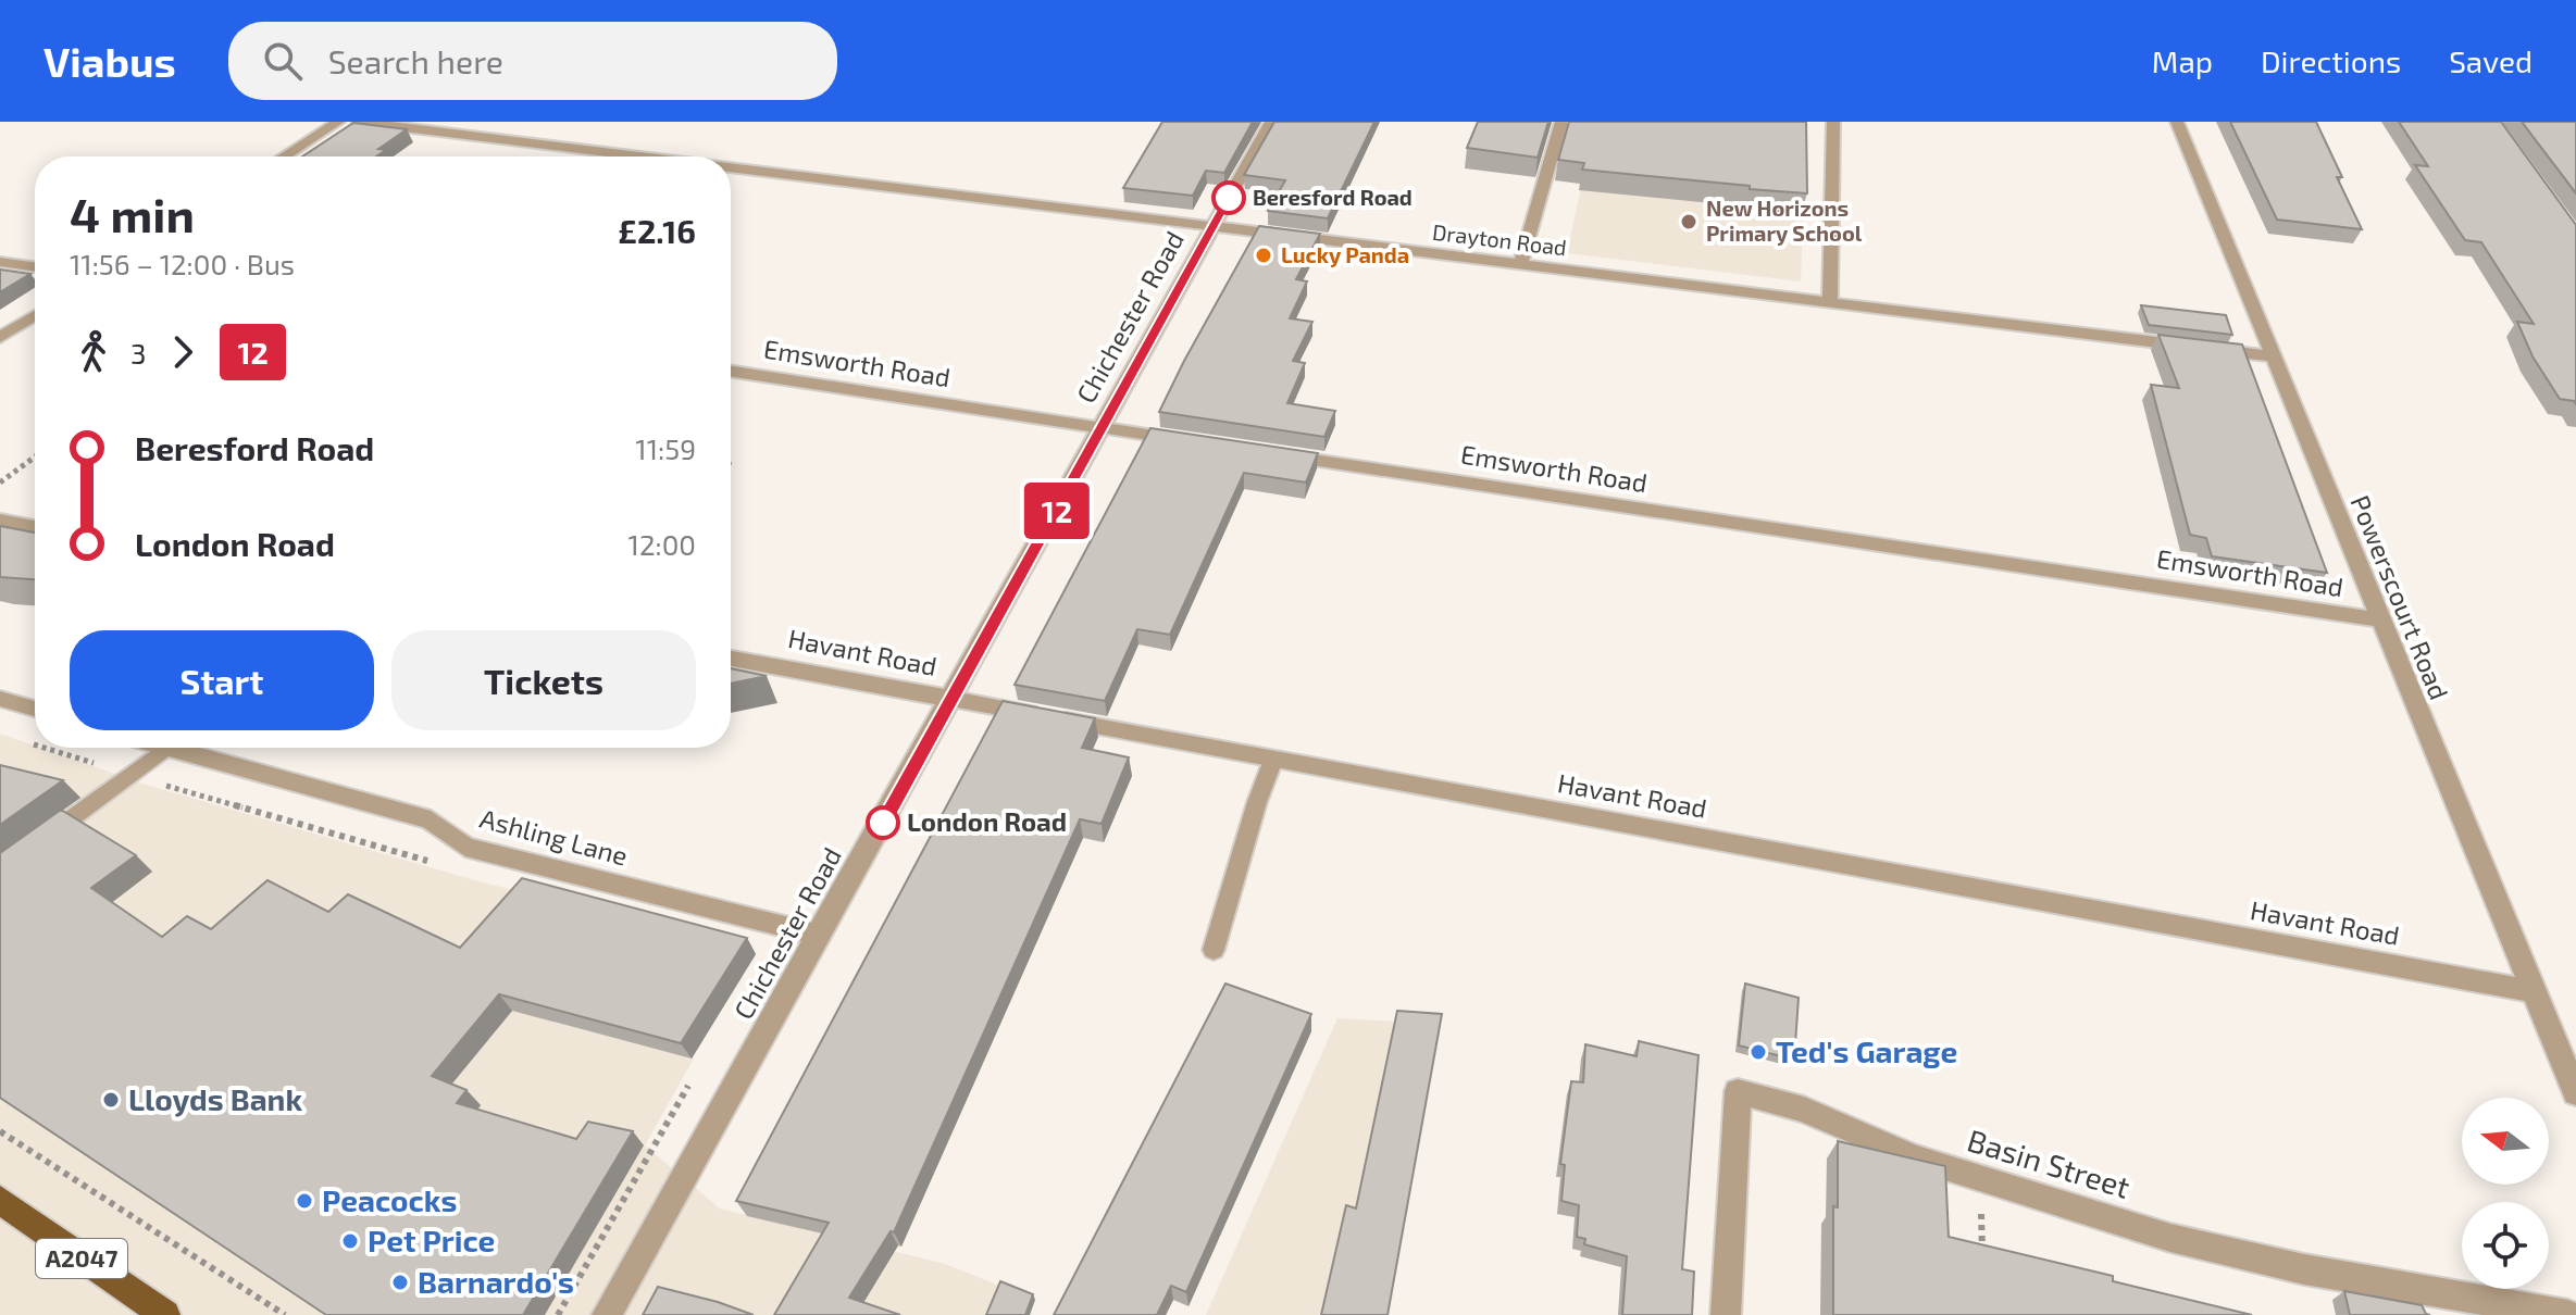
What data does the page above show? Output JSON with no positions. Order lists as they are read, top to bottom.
{
  "streets": {
    "main road": ["A2047"],
    "street": [
      "Drayton Road",
      "Chichester Road",
      "Emsworth Road",
      "Powerscourt Road",
      "Havant Road",
      "Ashling Lane",
      "Basin Street"
    ]
  },
  "crossings": [
    ["Drayton Road", "Chichester Road"],
    ["Drayton Road", "Powerscourt Road"],
    ["Chichester Road", "Emsworth Road"],
    ["Chichester Road", "Havant Road"],
    ["Chichester Road", "Ashling Lane"],
    ["Emsworth Road", "Powerscourt Road"],
    ["Powerscourt Road", "Havant Road"]
  ],
  "places": [
    "Beresford Road",
    "New Horizons Primary School",
    "Lucky Panda",
    "London Road",
    "Ted's Garage",
    "Lloyds Bank",
    "Peacocks",
    "Pet Price",
    "Barnardo's"
  ],
  "lines": ["bus line 12"],
  "north": "left",
  "page": {
    "header": "Viabus",
    "search": "Search here",
    "nav": ["Map", "Directions", "Saved"],
    "on_map": "12",
    "heading": ["4 min", "11:56 – 12:00 · Bus", "£2.16"],
    "legs": ["3", "12"],
    "list": [
      {
        "name": "Beresford Road",
        "value": "11:59"
      },
      {
        "name": "London Road",
        "value": "12:00"
      }
    ],
    "buttons": ["Start", "Tickets"]
  }
}
